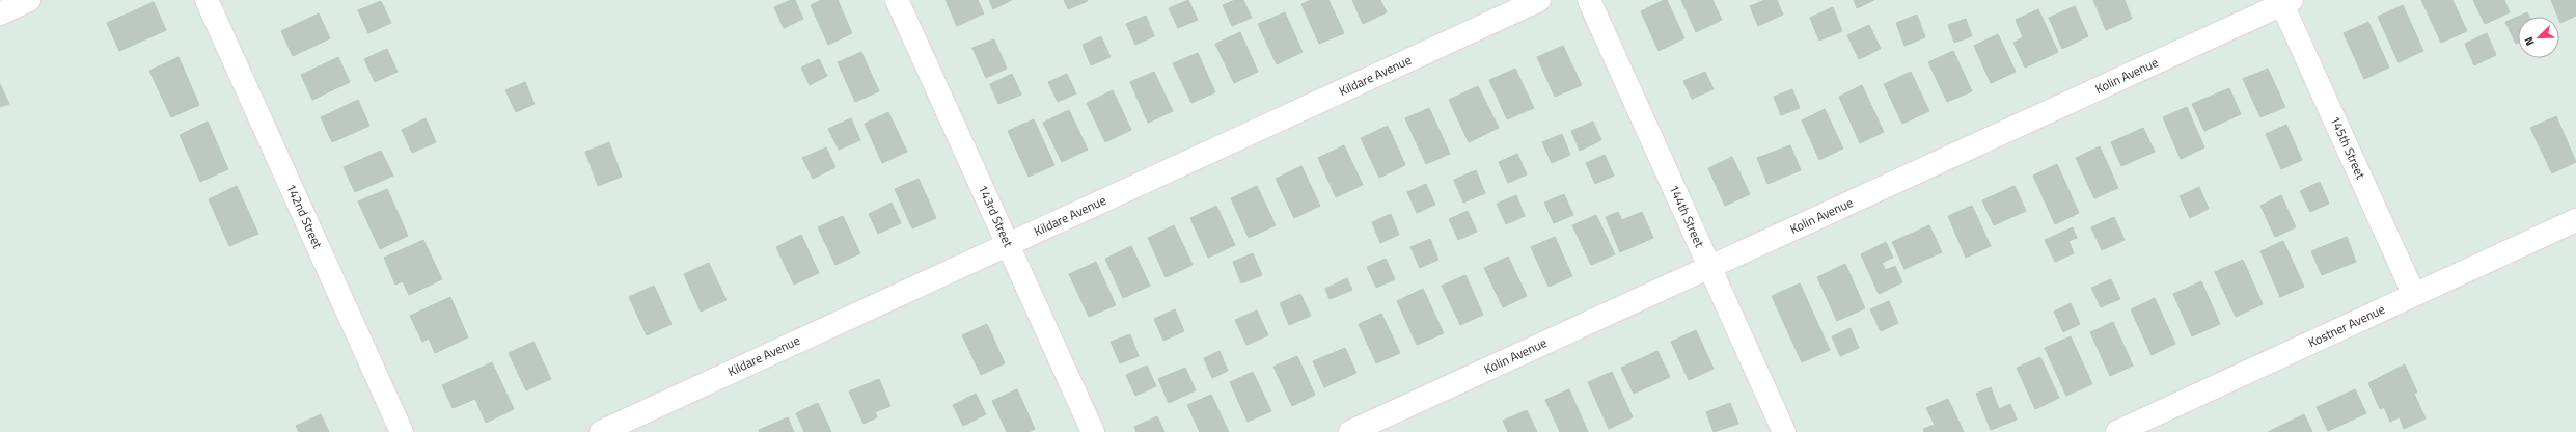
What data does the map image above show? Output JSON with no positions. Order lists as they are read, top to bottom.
{
  "streets": {
    "street": [
      "Kildare Avenue",
      "Kolin Avenue",
      "145th Street",
      "142nd Street",
      "143rd Street",
      "144th Street",
      "Kostner Avenue"
    ]
  },
  "crossings": [
    ["Kildare Avenue", "143rd Street"],
    ["Kolin Avenue", "145th Street"],
    ["Kolin Avenue", "144th Street"],
    ["145th Street", "Kostner Avenue"]
  ],
  "north": "bottom left"
}
